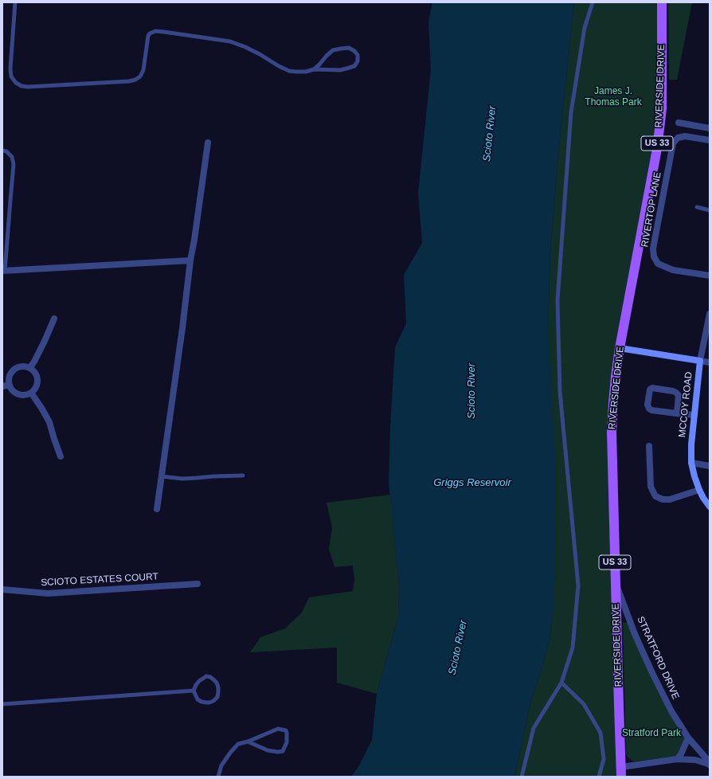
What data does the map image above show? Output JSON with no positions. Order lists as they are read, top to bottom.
{
  "streets": {
    "main road": ["RIVERSIDE DRIVE", "US 33", "MCCOY ROAD"],
    "street": ["RIVERTOP LANE", "SCIOTO ESTATES COURT", "STRATFORD DRIVE"]
  },
  "crossings": [
    ["RIVERSIDE DRIVE", "MCCOY ROAD"],
    ["RIVERSIDE DRIVE", "STRATFORD DRIVE"]
  ],
  "water": ["Scioto River", "Griggs Reservoir"],
  "parks": ["James J. Thomas Park", "Stratford Park"]
}
